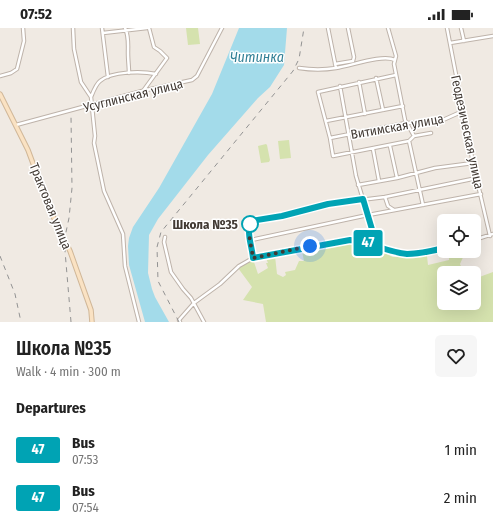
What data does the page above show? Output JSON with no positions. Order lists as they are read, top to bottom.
{
  "streets": {
    "main road": ["Трактовая улица"],
    "street": ["Усуглинская улица", "Витимская улица", "Геодезическая улица"]
  },
  "crossings": [
    ["Усуглинская улица", "Трактовая улица"],
    ["Витимская улица", "Геодезическая улица"]
  ],
  "water": ["Читинка"],
  "places": ["Школа №35"],
  "lines": ["bus line 47"],
  "page": {
    "status": "07:52",
    "on_map": "47",
    "heading": [
      ["Школа №35", "Walk · 4 min · 300 m"],
      "Departures"
    ],
    "list": [
      {
        "mark": "47",
        "name": "Bus",
        "note": "07:53",
        "value": "1 min"
      },
      {
        "mark": "47",
        "name": "Bus",
        "note": "07:54",
        "value": "2 min"
      }
    ]
  }
}
